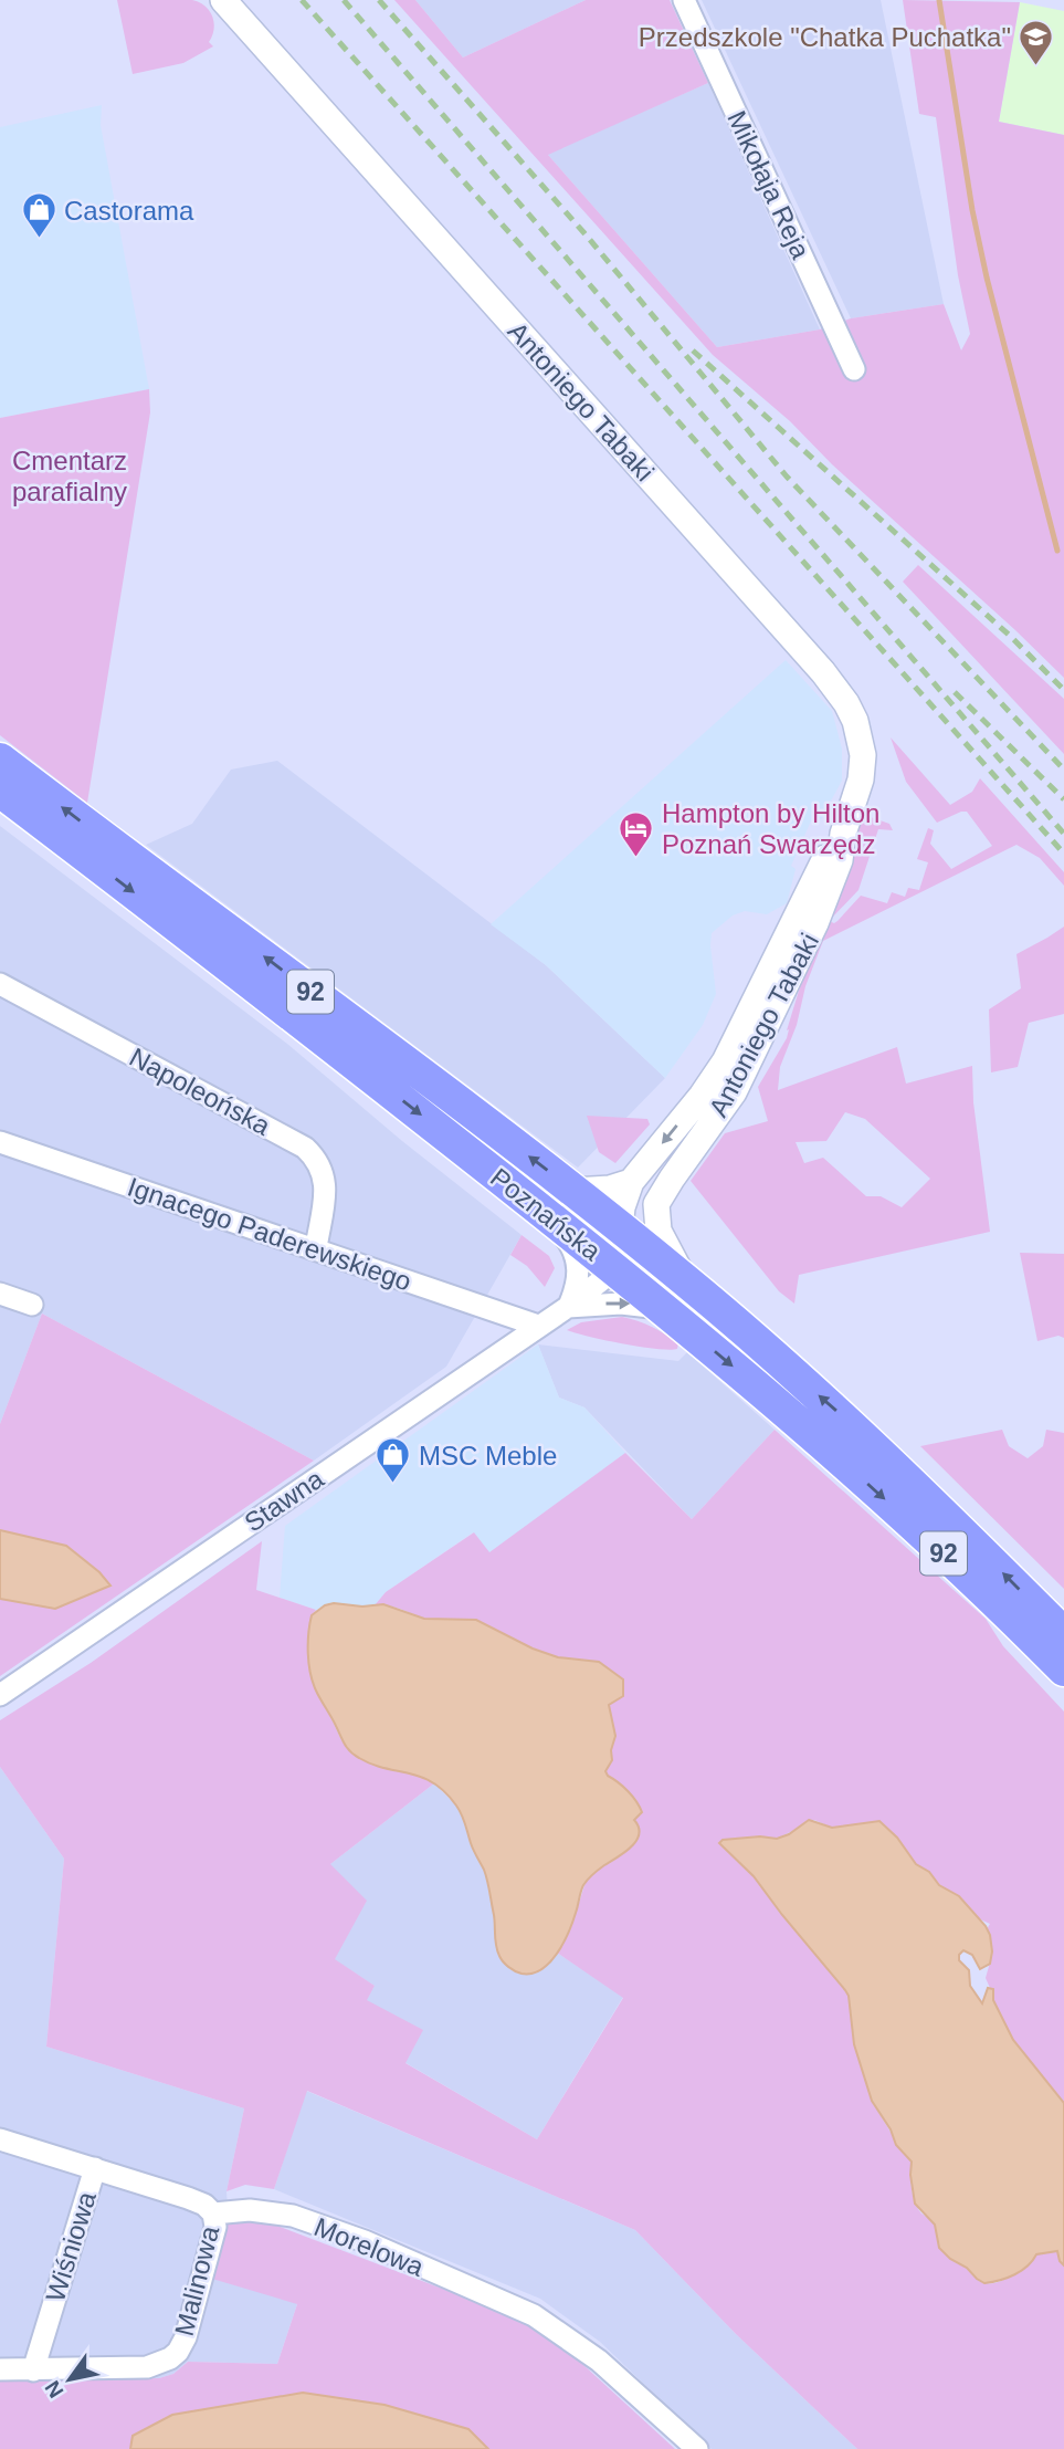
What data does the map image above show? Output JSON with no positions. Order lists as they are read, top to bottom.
{
  "streets": {
    "main road": ["92", "Poznańska"],
    "street": [
      "Mikołaja Reja",
      "Antoniego Tabaki",
      "Napoleońska",
      "Ignacego Paderewskiego",
      "Stawna",
      "Wiśniowa",
      "Morelowa",
      "Malinowa"
    ]
  },
  "crossings": [
    ["Antoniego Tabaki", "Poznańska"],
    ["Antoniego Tabaki", "Stawna"],
    ["Napoleońska", "Ignacego Paderewskiego"],
    ["Poznańska", "Stawna"],
    ["Ignacego Paderewskiego", "Stawna"],
    ["Wiśniowa", "Malinowa"],
    ["Morelowa", "Malinowa"]
  ],
  "parks": ["Cmentarz parafialny"],
  "places": {
    "school or university": ["Przedszkole \"Chatka Puchatka\""],
    "shop": ["Castorama", "MSC Meble"],
    "hotel": ["Hampton by Hilton Poznań Swarzędz"]
  },
  "north": "bottom left"
}
